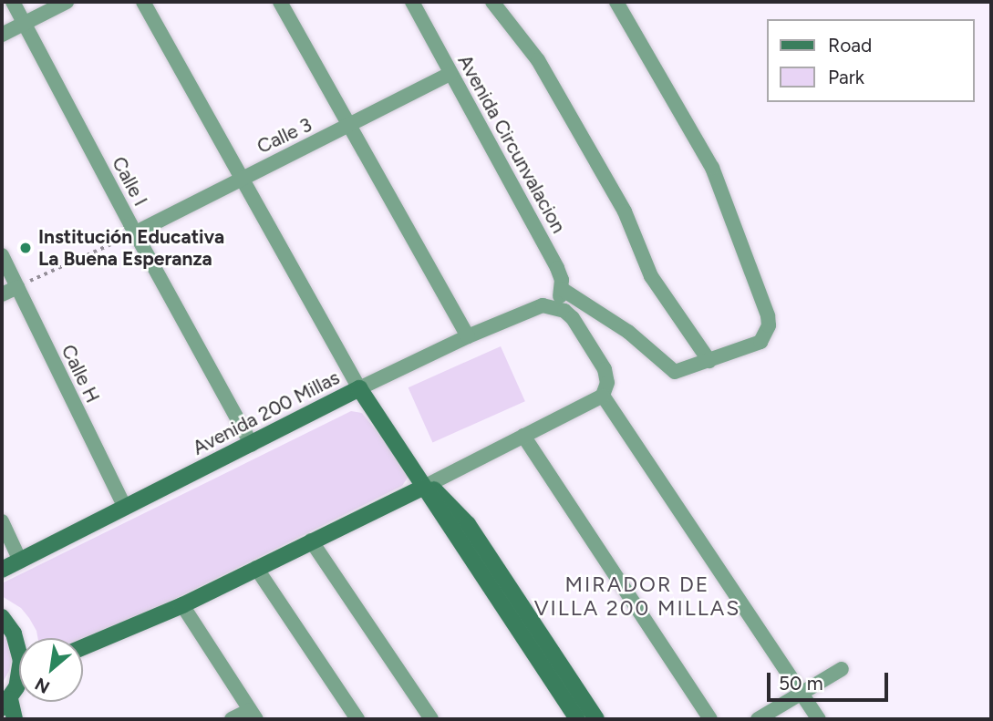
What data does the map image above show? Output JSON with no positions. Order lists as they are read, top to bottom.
{
  "streets": {
    "street": [
      "Calle 3",
      "Avenida Circunvalacion",
      "Calle I",
      "Calle H",
      "Avenida 200 Millas"
    ]
  },
  "crossings": [
    ["Calle 3", "Avenida Circunvalacion"],
    ["Calle 3", "Calle I"],
    ["Calle I", "Avenida 200 Millas"],
    ["Calle H", "Avenida 200 Millas"]
  ],
  "districts": ["MIRADOR DE VILLA 200 MILLAS"],
  "places": ["Institución Educativa La Buena Esperanza"],
  "legend": ["Road", "Park"],
  "scale_bar": "50 m",
  "north": "bottom left"
}
